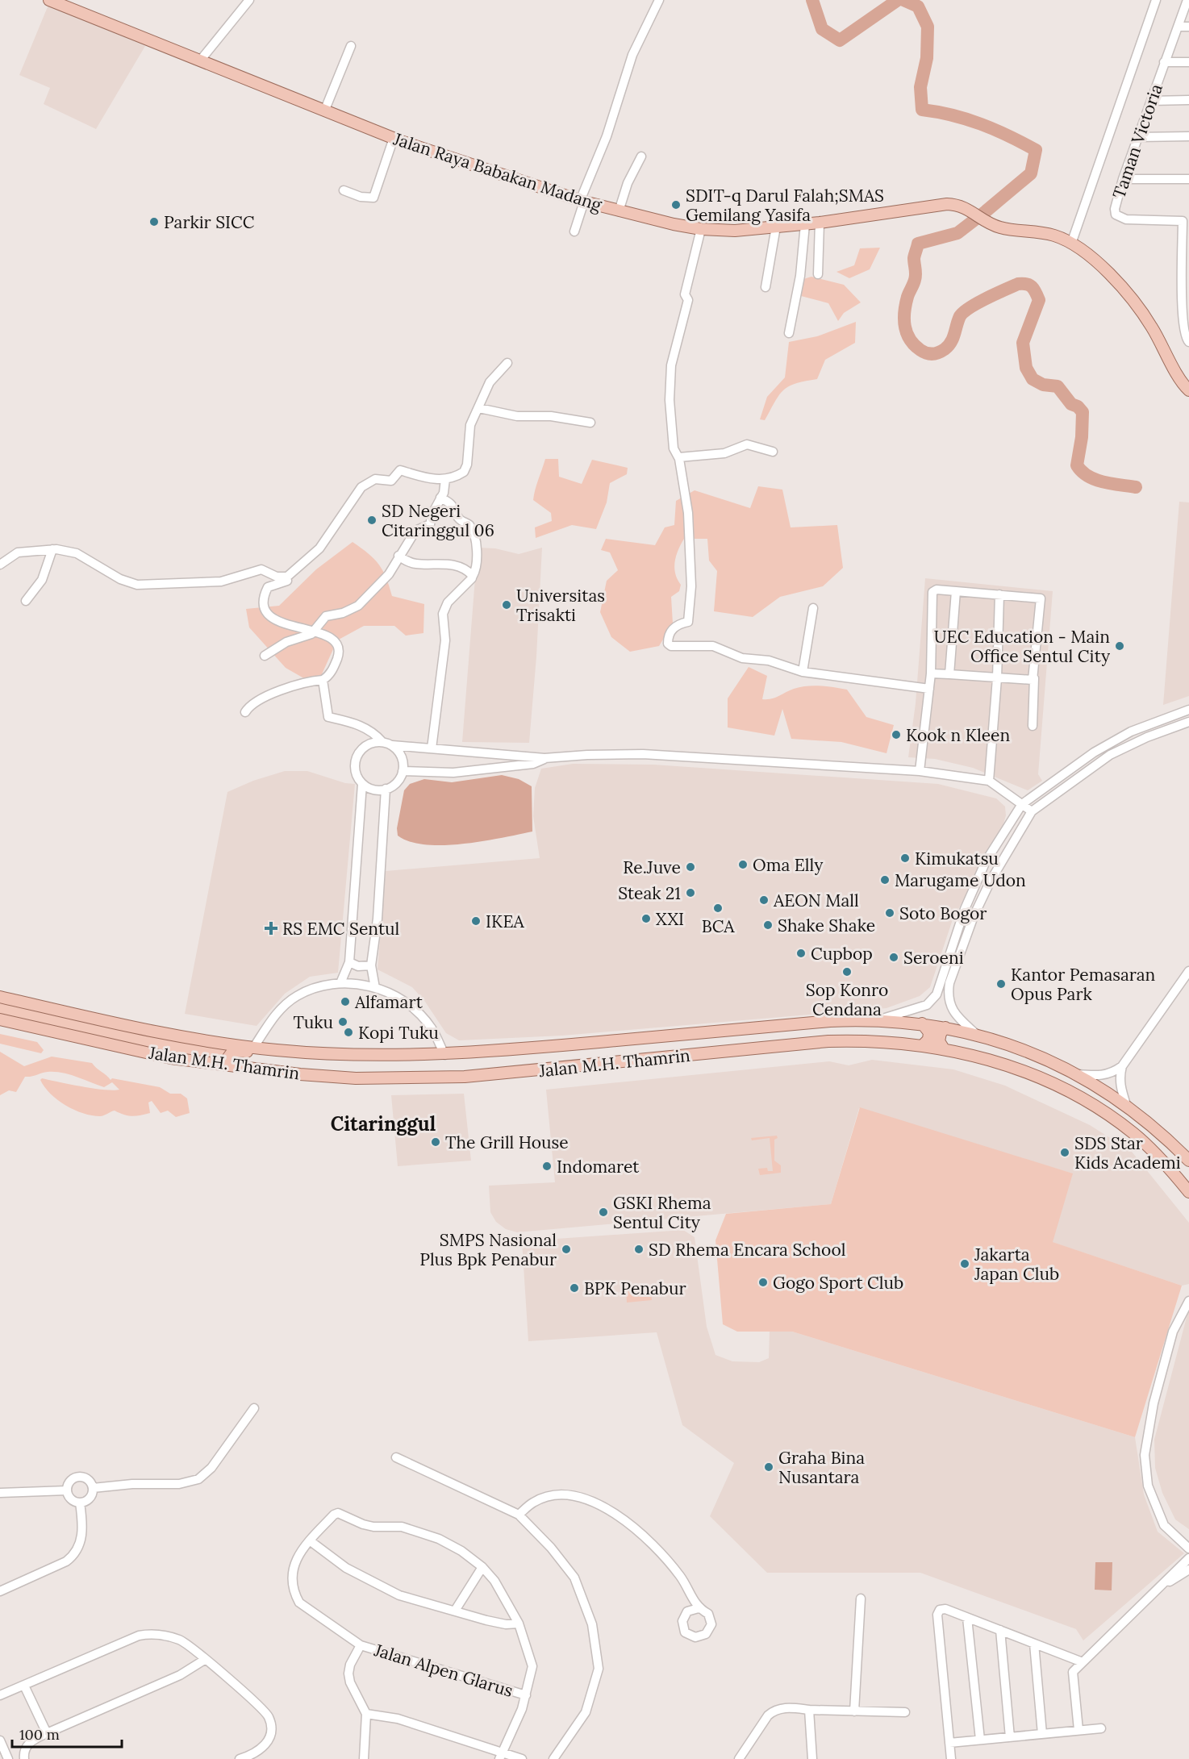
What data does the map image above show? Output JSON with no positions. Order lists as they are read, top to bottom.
{
  "streets": {
    "main road": ["Jalan Raya Babakan Madang", "Jalan M.H. Thamrin"],
    "street": ["Taman Victoria", "Jalan Alpen Glarus"]
  },
  "districts": ["Citaringgul"],
  "places": {
    "other": [
      "SDIT-q Darul Falah;SMAS Gemilang Yasifa",
      "Parkir SICC",
      "SD Negeri Citaringgul 06",
      "Universitas Trisakti",
      "UEC Education - Main Office Sentul City",
      "Kook n Kleen",
      "Kimukatsu",
      "Oma Elly",
      "Re.Juve",
      "Marugame Udon",
      "Steak 21",
      "AEON Mall",
      "BCA",
      "Soto Bogor",
      "XXI",
      "IKEA",
      "Shake Shake",
      "Cupbop",
      "Seroeni",
      "Sop Konro Cendana",
      "Kantor Pemasaran Opus Park",
      "Alfamart",
      "Tuku",
      "Kopi Tuku",
      "The Grill House",
      "SDS Star Kids Academi",
      "Indomaret",
      "GSKI Rhema Sentul City",
      "SMPS Nasional Plus Bpk Penabur",
      "SD Rhema Encara School",
      "Jakarta Japan Club",
      "Gogo Sport Club",
      "BPK Penabur",
      "Graha Bina Nusantara"
    ],
    "health": ["RS EMC Sentul"]
  },
  "scale_bar": "100 m"
}
